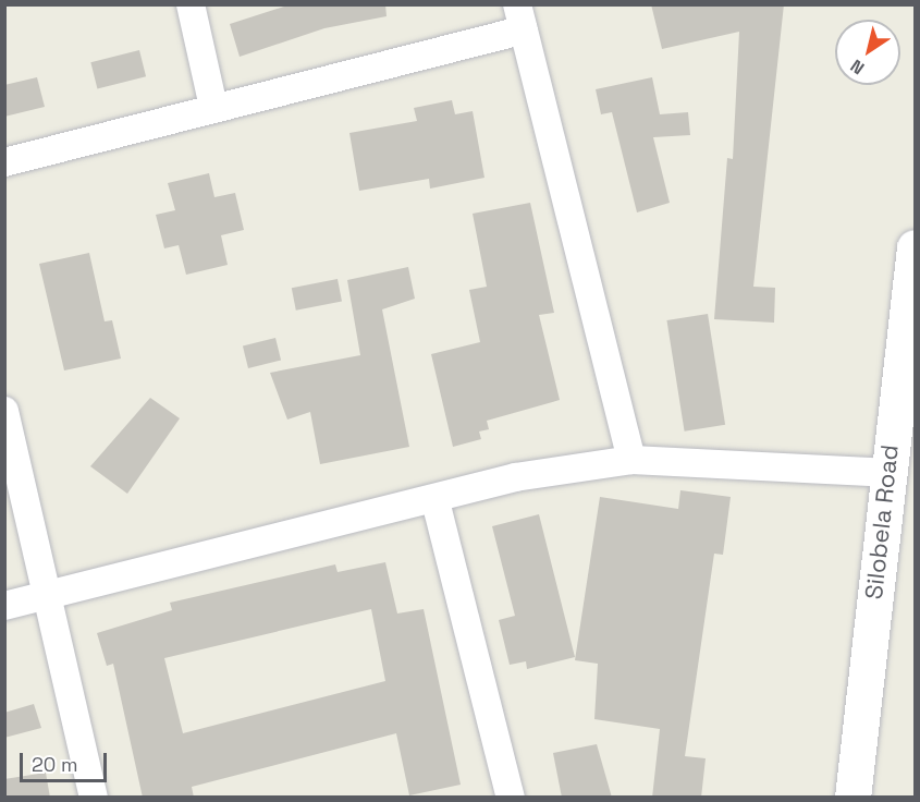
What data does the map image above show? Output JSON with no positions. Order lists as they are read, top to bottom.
{
  "streets": {
    "street": ["Silobela Road"]
  },
  "scale_bar": "20 m",
  "north": "bottom left"
}
